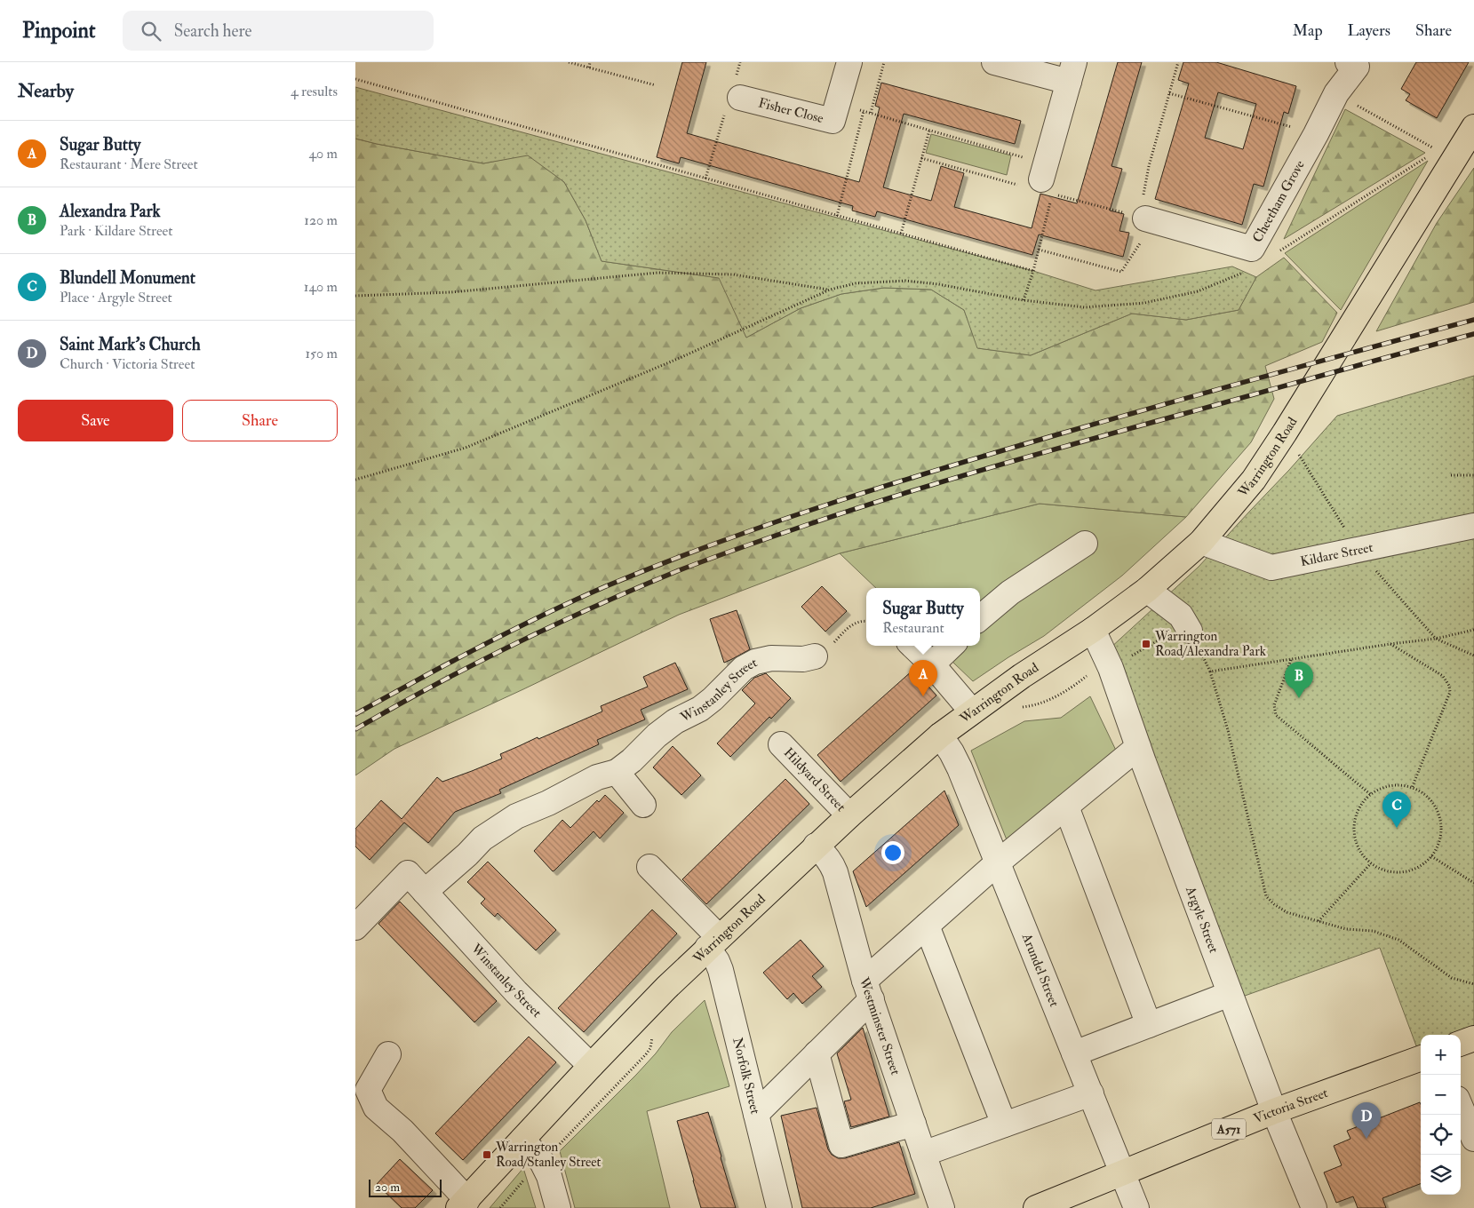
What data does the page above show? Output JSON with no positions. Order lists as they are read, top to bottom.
{
  "streets": {
    "main road": ["Warrington Road", "Victoria Street", "A571"],
    "street": [
      "Fisher Close",
      "Cheetham Grove",
      "Kildare Street",
      "Winstanley Street",
      "Hildyard Street",
      "Argyle Street",
      "Arundel Street",
      "Westminster Street",
      "Norfolk Street"
    ]
  },
  "crossings": [
    ["Warrington Road", "Kildare Street"],
    ["Warrington Road", "Winstanley Street"],
    ["Warrington Road", "Hildyard Street"],
    ["Warrington Road", "Argyle Street"],
    ["Warrington Road", "Arundel Street"],
    ["Warrington Road", "Westminster Street"],
    ["Warrington Road", "Norfolk Street"],
    ["Argyle Street", "Victoria Street"],
    ["Arundel Street", "Victoria Street"]
  ],
  "places": {
    "transit": ["Warrington Road/Alexandra Park", "Warrington Road/Stanley Street"]
  },
  "scale_bar": "20 m",
  "page": {
    "header": "Pinpoint",
    "search": "Search here",
    "nav": ["Map", "Layers", "Share"],
    "heading": ["Nearby", "4 results"],
    "list": [
      {
        "mark": "A",
        "name": "Sugar Butty",
        "note": "Restaurant · Mere Street",
        "value": "40 m"
      },
      {
        "mark": "B",
        "name": "Alexandra Park",
        "note": "Park · Kildare Street",
        "value": "120 m"
      },
      {
        "mark": "C",
        "name": "Blundell Monument",
        "note": "Place · Argyle Street",
        "value": "140 m"
      },
      {
        "mark": "D",
        "name": "Saint Mark's Church",
        "note": "Church · Victoria Street",
        "value": "150 m"
      }
    ],
    "buttons": ["Save", "Share"],
    "popup": ["Sugar Butty", "Restaurant"],
    "pins": [
      "A",
      "B",
      "C",
      "D"
    ],
    "map_buttons": ["+", "−"],
    "scale": "20 m"
  }
}
